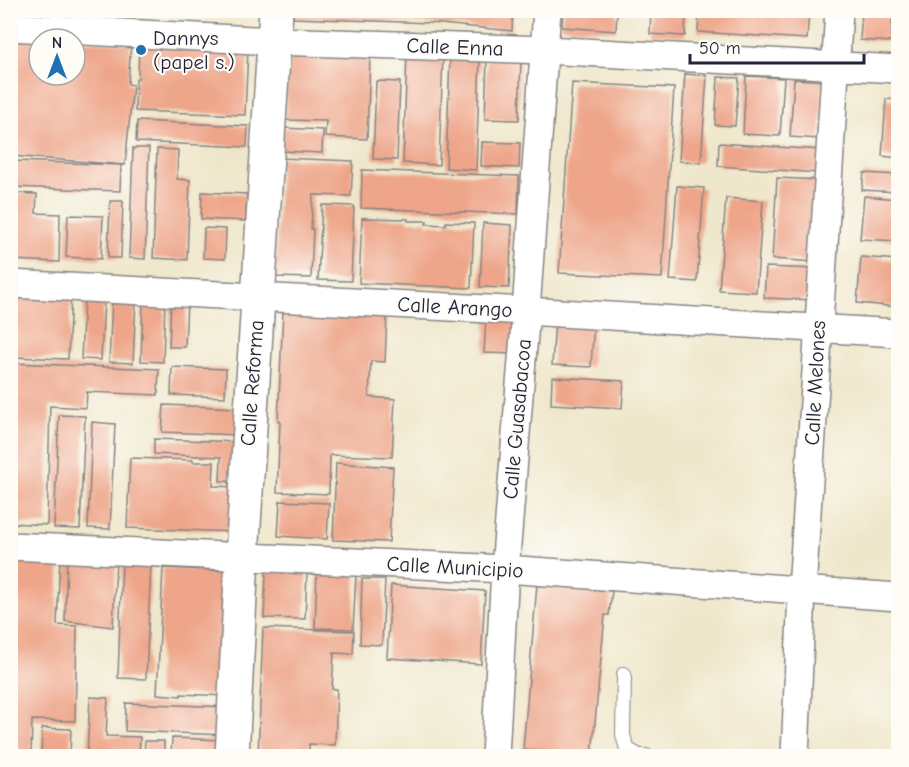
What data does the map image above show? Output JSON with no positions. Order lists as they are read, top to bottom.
{
  "streets": {
    "street": [
      "Calle Enna",
      "Calle Arango",
      "Calle Reforma",
      "Calle Melones",
      "Calle Guasabacoa",
      "Calle Municipio"
    ]
  },
  "crossings": [
    ["Calle Enna", "Calle Reforma"],
    ["Calle Enna", "Calle Melones"],
    ["Calle Enna", "Calle Guasabacoa"],
    ["Calle Arango", "Calle Reforma"],
    ["Calle Arango", "Calle Melones"],
    ["Calle Arango", "Calle Guasabacoa"],
    ["Calle Reforma", "Calle Municipio"],
    ["Calle Melones", "Calle Municipio"],
    ["Calle Guasabacoa", "Calle Municipio"]
  ],
  "places": ["Dannys (papel s.)"],
  "scale_bar": "50 m",
  "north": "top"
}
